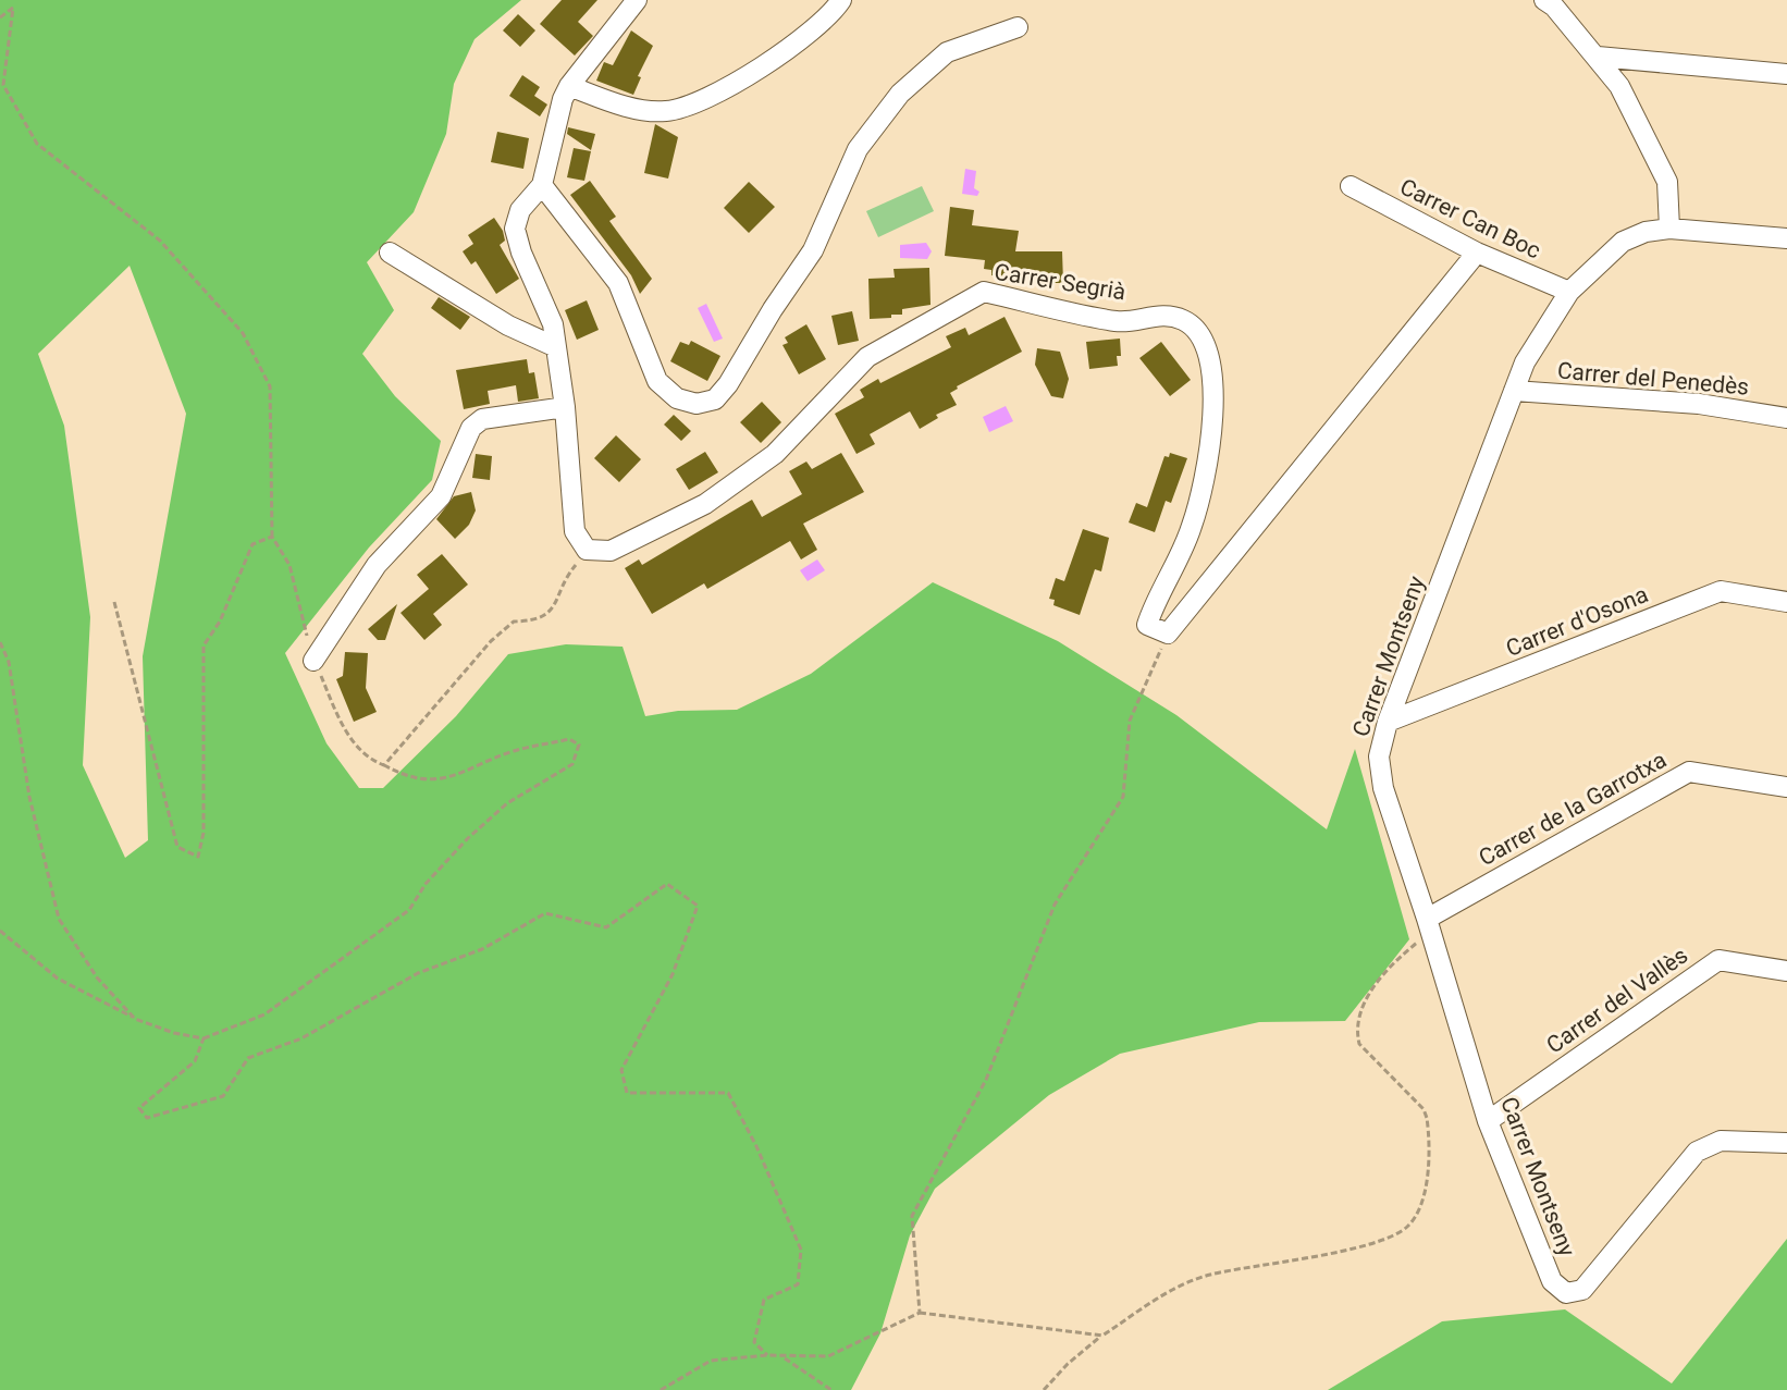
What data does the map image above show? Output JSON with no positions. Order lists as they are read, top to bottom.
{
  "streets": {
    "street": [
      "Carrer Can Boc",
      "Carrer Segrià",
      "Carrer del Penedès",
      "Carrer d'Osona",
      "Carrer Montseny",
      "Carrer de la Garrotxa",
      "Carrer del Vallès"
    ]
  },
  "crossings": [
    ["Carrer Can Boc", "Carrer Montseny"],
    ["Carrer del Penedès", "Carrer Montseny"],
    ["Carrer d'Osona", "Carrer Montseny"],
    ["Carrer Montseny", "Carrer de la Garrotxa"],
    ["Carrer Montseny", "Carrer del Vallès"]
  ]
}
